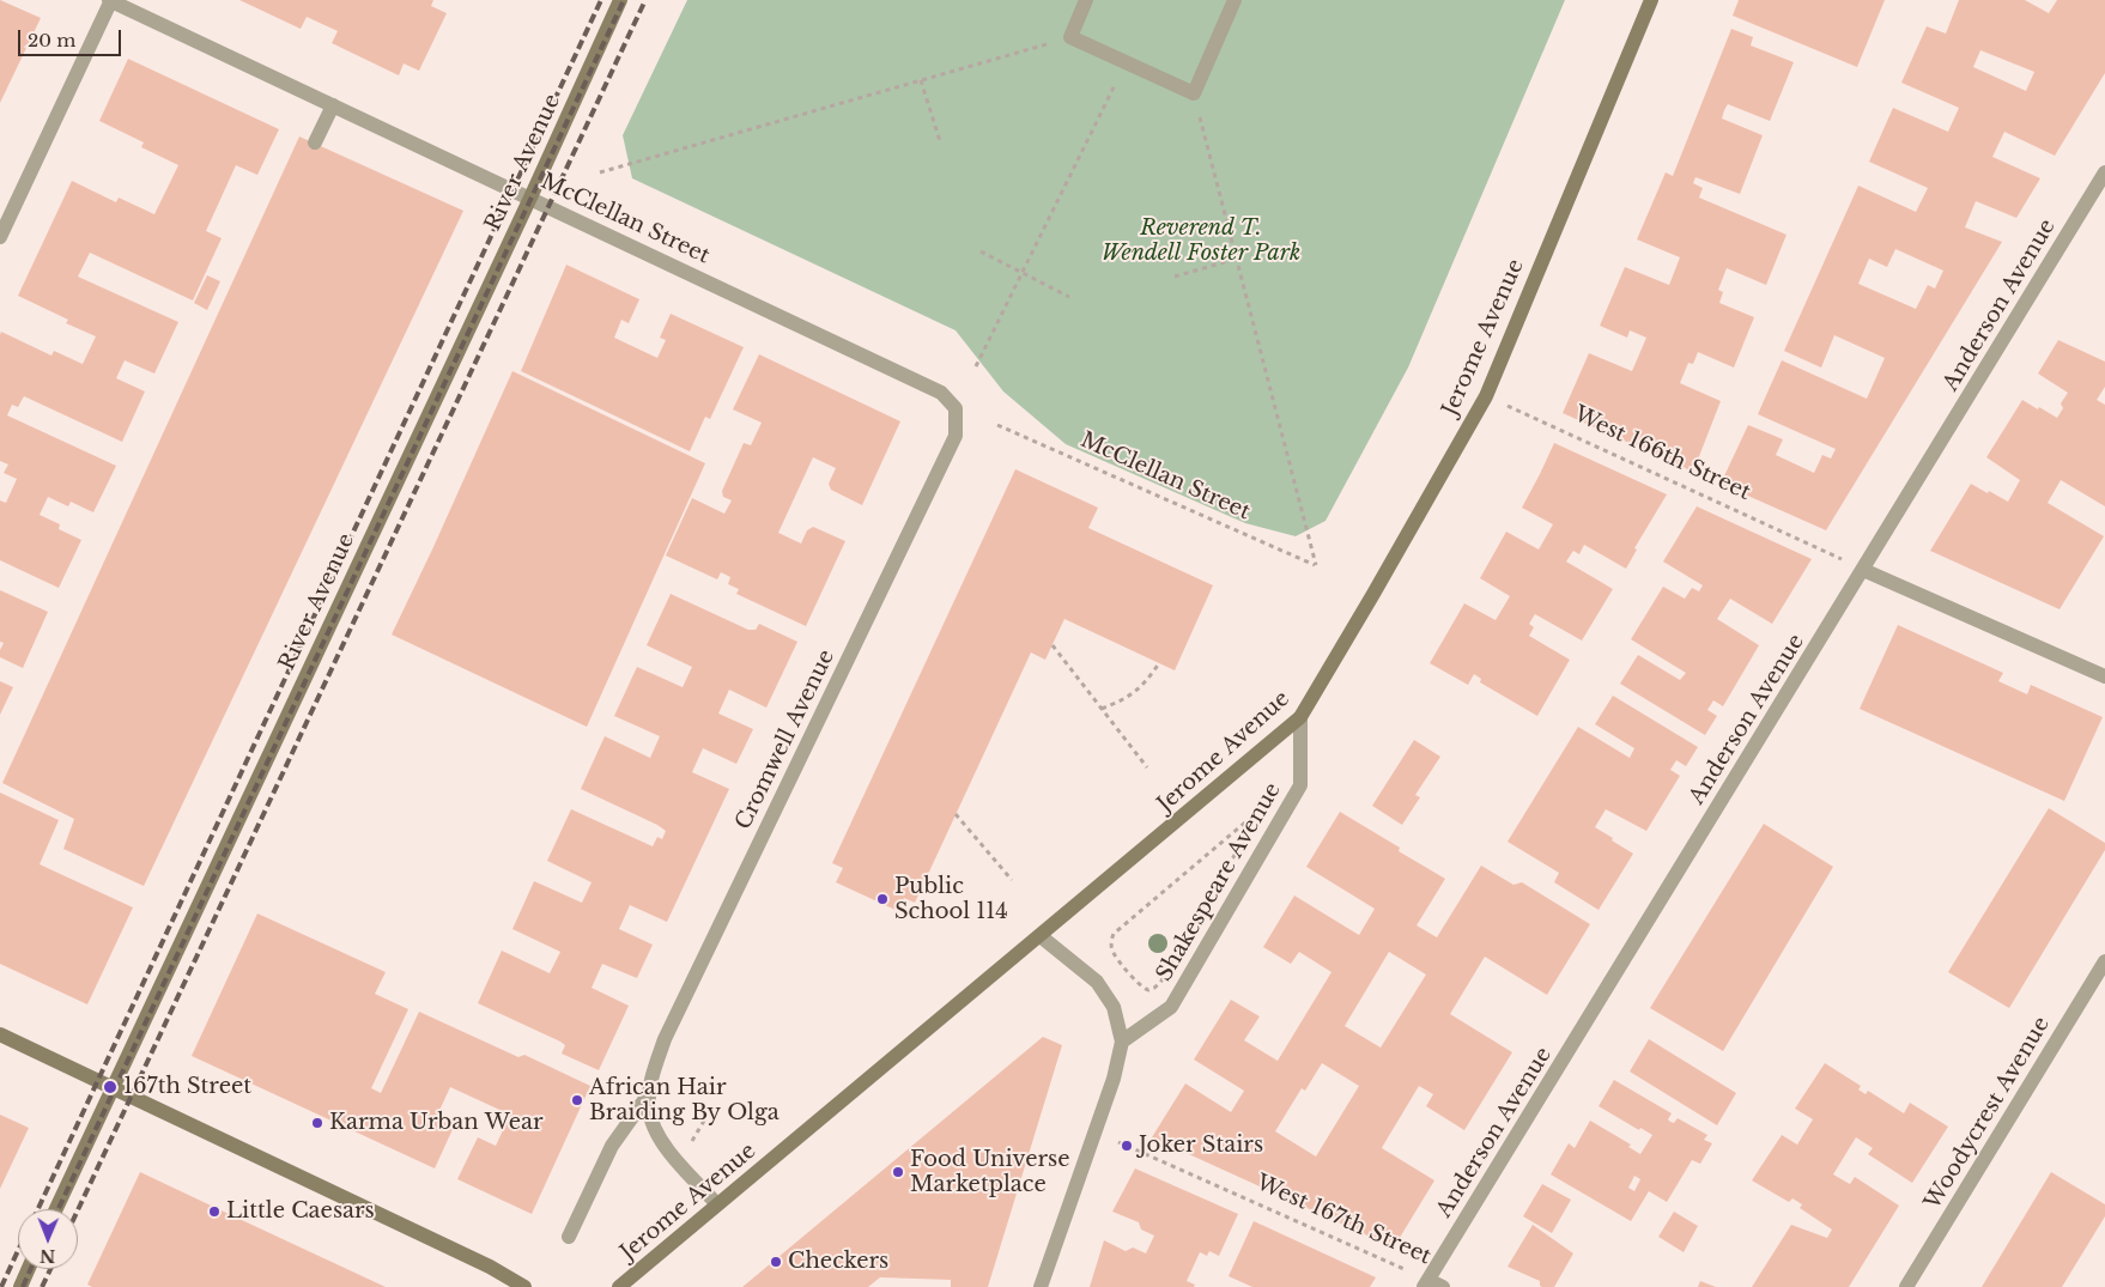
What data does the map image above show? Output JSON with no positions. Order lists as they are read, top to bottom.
{
  "streets": {
    "main road": ["River Avenue", "Jerome Avenue"],
    "street": [
      "McClellan Street",
      "Anderson Avenue",
      "Cromwell Avenue",
      "Shakespeare Avenue",
      "Woodycrest Avenue",
      "West 167th Street"
    ],
    "path": ["West 166th Street"]
  },
  "crossings": [
    ["River Avenue", "McClellan Street"],
    ["McClellan Street", "Cromwell Avenue"],
    ["Anderson Avenue", "West 167th Street"],
    ["Jerome Avenue", "West 166th Street"],
    ["Jerome Avenue", "Cromwell Avenue"],
    ["Jerome Avenue", "Shakespeare Avenue"]
  ],
  "parks": ["Reverend T. Wendell Foster Park"],
  "places": [
    "Public School 114",
    "167th Street",
    "African Hair Braiding By Olga",
    "Karma Urban Wear",
    "Joker Stairs",
    "Food Universe Marketplace",
    "Little Caesars",
    "Checkers"
  ],
  "scale_bar": "20 m",
  "north": "bottom"
}
